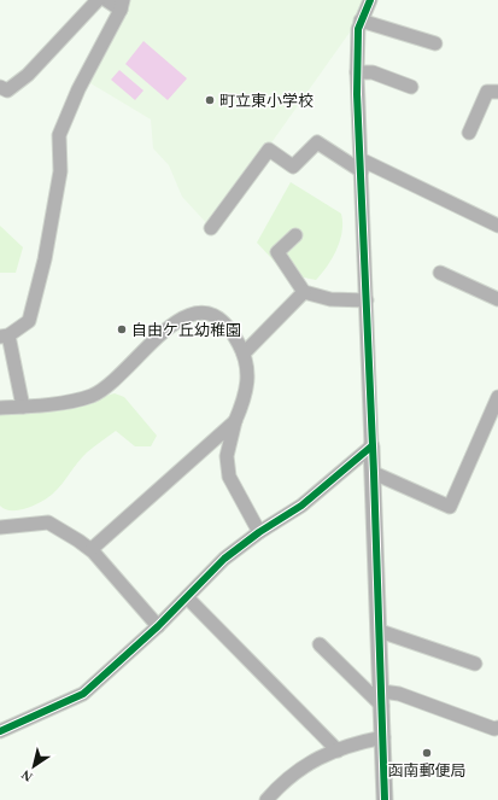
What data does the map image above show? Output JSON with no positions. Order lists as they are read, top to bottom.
{
  "places": ["町立東小学校", "自由ケ丘幼稚園", "函南郵便局"],
  "north": "bottom left"
}
